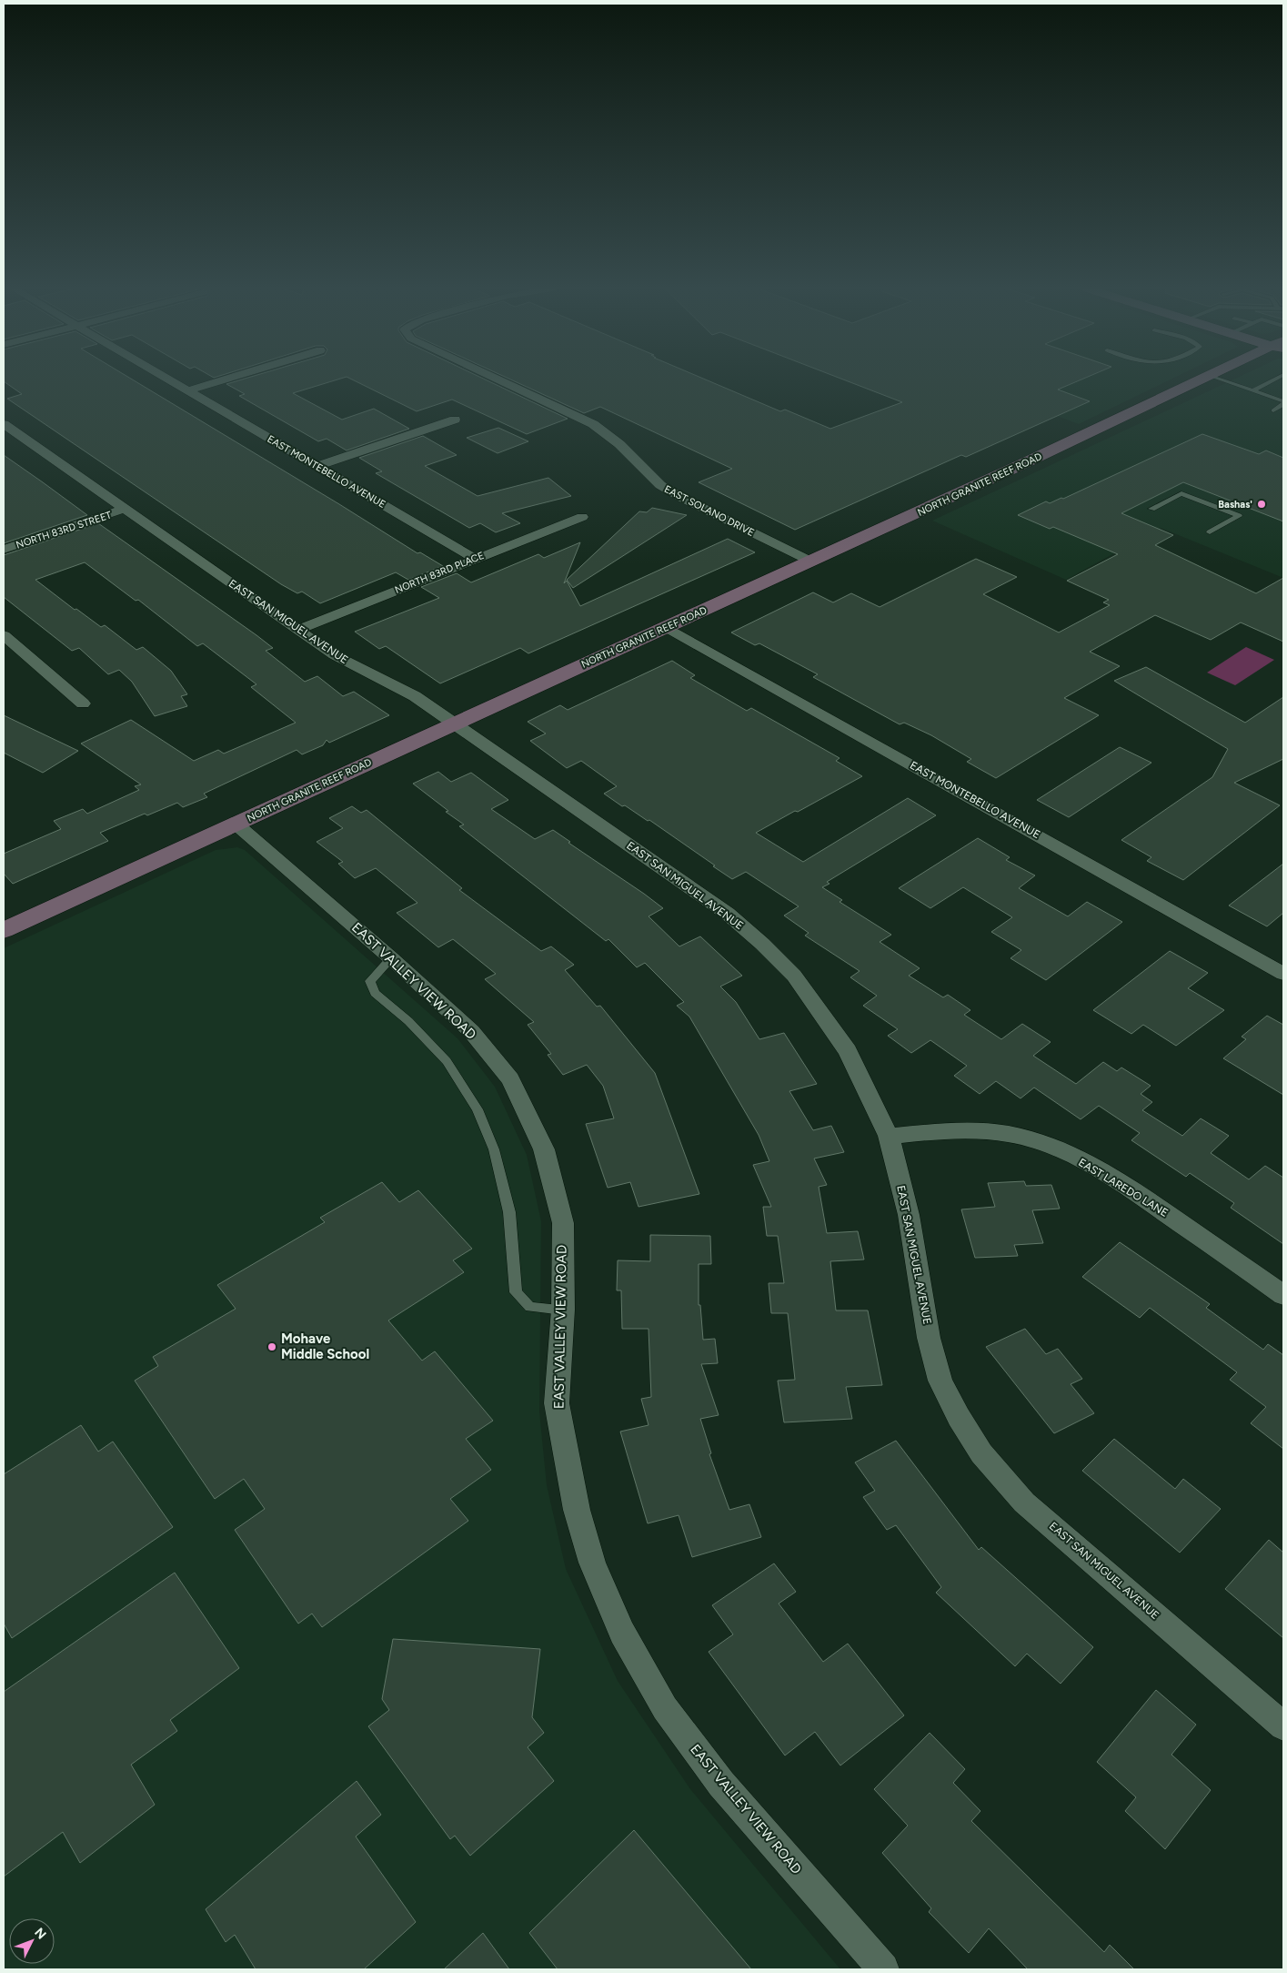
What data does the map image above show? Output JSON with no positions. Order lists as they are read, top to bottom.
{
  "streets": {
    "street": [
      "EAST MONTEBELLO AVENUE",
      "NORTH GRANITE REEF ROAD",
      "EAST SOLANO DRIVE",
      "NORTH 83RD STREET",
      "NORTH 83RD PLACE",
      "EAST SAN MIGUEL AVENUE",
      "EAST VALLEY VIEW ROAD",
      "EAST LAREDO LANE"
    ]
  },
  "crossings": [
    ["EAST MONTEBELLO AVENUE", "NORTH GRANITE REEF ROAD"],
    ["EAST MONTEBELLO AVENUE", "NORTH 83RD PLACE"],
    ["NORTH GRANITE REEF ROAD", "EAST SOLANO DRIVE"],
    ["NORTH GRANITE REEF ROAD", "EAST SAN MIGUEL AVENUE"],
    ["NORTH GRANITE REEF ROAD", "EAST VALLEY VIEW ROAD"],
    ["NORTH 83RD STREET", "EAST SAN MIGUEL AVENUE"],
    ["NORTH 83RD PLACE", "EAST SAN MIGUEL AVENUE"],
    ["EAST SAN MIGUEL AVENUE", "EAST LAREDO LANE"]
  ],
  "places": ["Bashas'", "Mohave Middle School"],
  "north": "top right"
}
